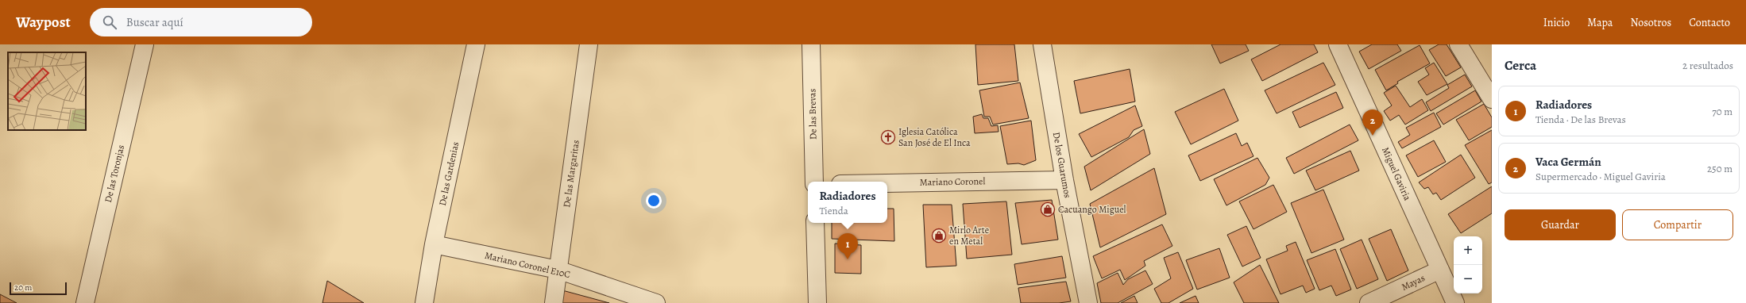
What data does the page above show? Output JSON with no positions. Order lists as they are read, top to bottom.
{
  "streets": {
    "street": [
      "De las Brevas",
      "De los Guarumos",
      "De las Toronjas",
      "De las Gardenias",
      "De las Margaritas",
      "Miguel Gaviria",
      "Mariano Coronel",
      "Mariano Coronel E10C",
      "Mayas"
    ]
  },
  "crossings": [
    ["De los Guarumos", "Mariano Coronel"],
    ["De las Gardenias", "Mariano Coronel E10C"],
    ["De las Margaritas", "Mariano Coronel E10C"],
    ["Miguel Gaviria", "Mayas"]
  ],
  "places": {
    "church": ["Iglesia Católica San José de El Inca"],
    "shop": ["Cacuango Miguel", "Mirlo Arte en Metal"]
  },
  "scale_bar": "20 m",
  "page": {
    "header": "Waypost",
    "search": "Buscar aquí",
    "nav": [
      "Inicio",
      "Mapa",
      "Nosotros",
      "Contacto"
    ],
    "heading": ["Cerca", "2 resultados"],
    "list": [
      {
        "mark": "1",
        "name": "Radiadores",
        "note": "Tienda · De las Brevas",
        "value": "70 m"
      },
      {
        "mark": "2",
        "name": "Vaca Germán",
        "note": "Supermercado · Miguel Gaviria",
        "value": "250 m"
      }
    ],
    "pins": ["2", "1"],
    "popup": ["Radiadores", "Tienda"],
    "buttons": ["Guardar", "Compartir"],
    "map_buttons": ["+", "−"],
    "scale": "20 m"
  }
}
